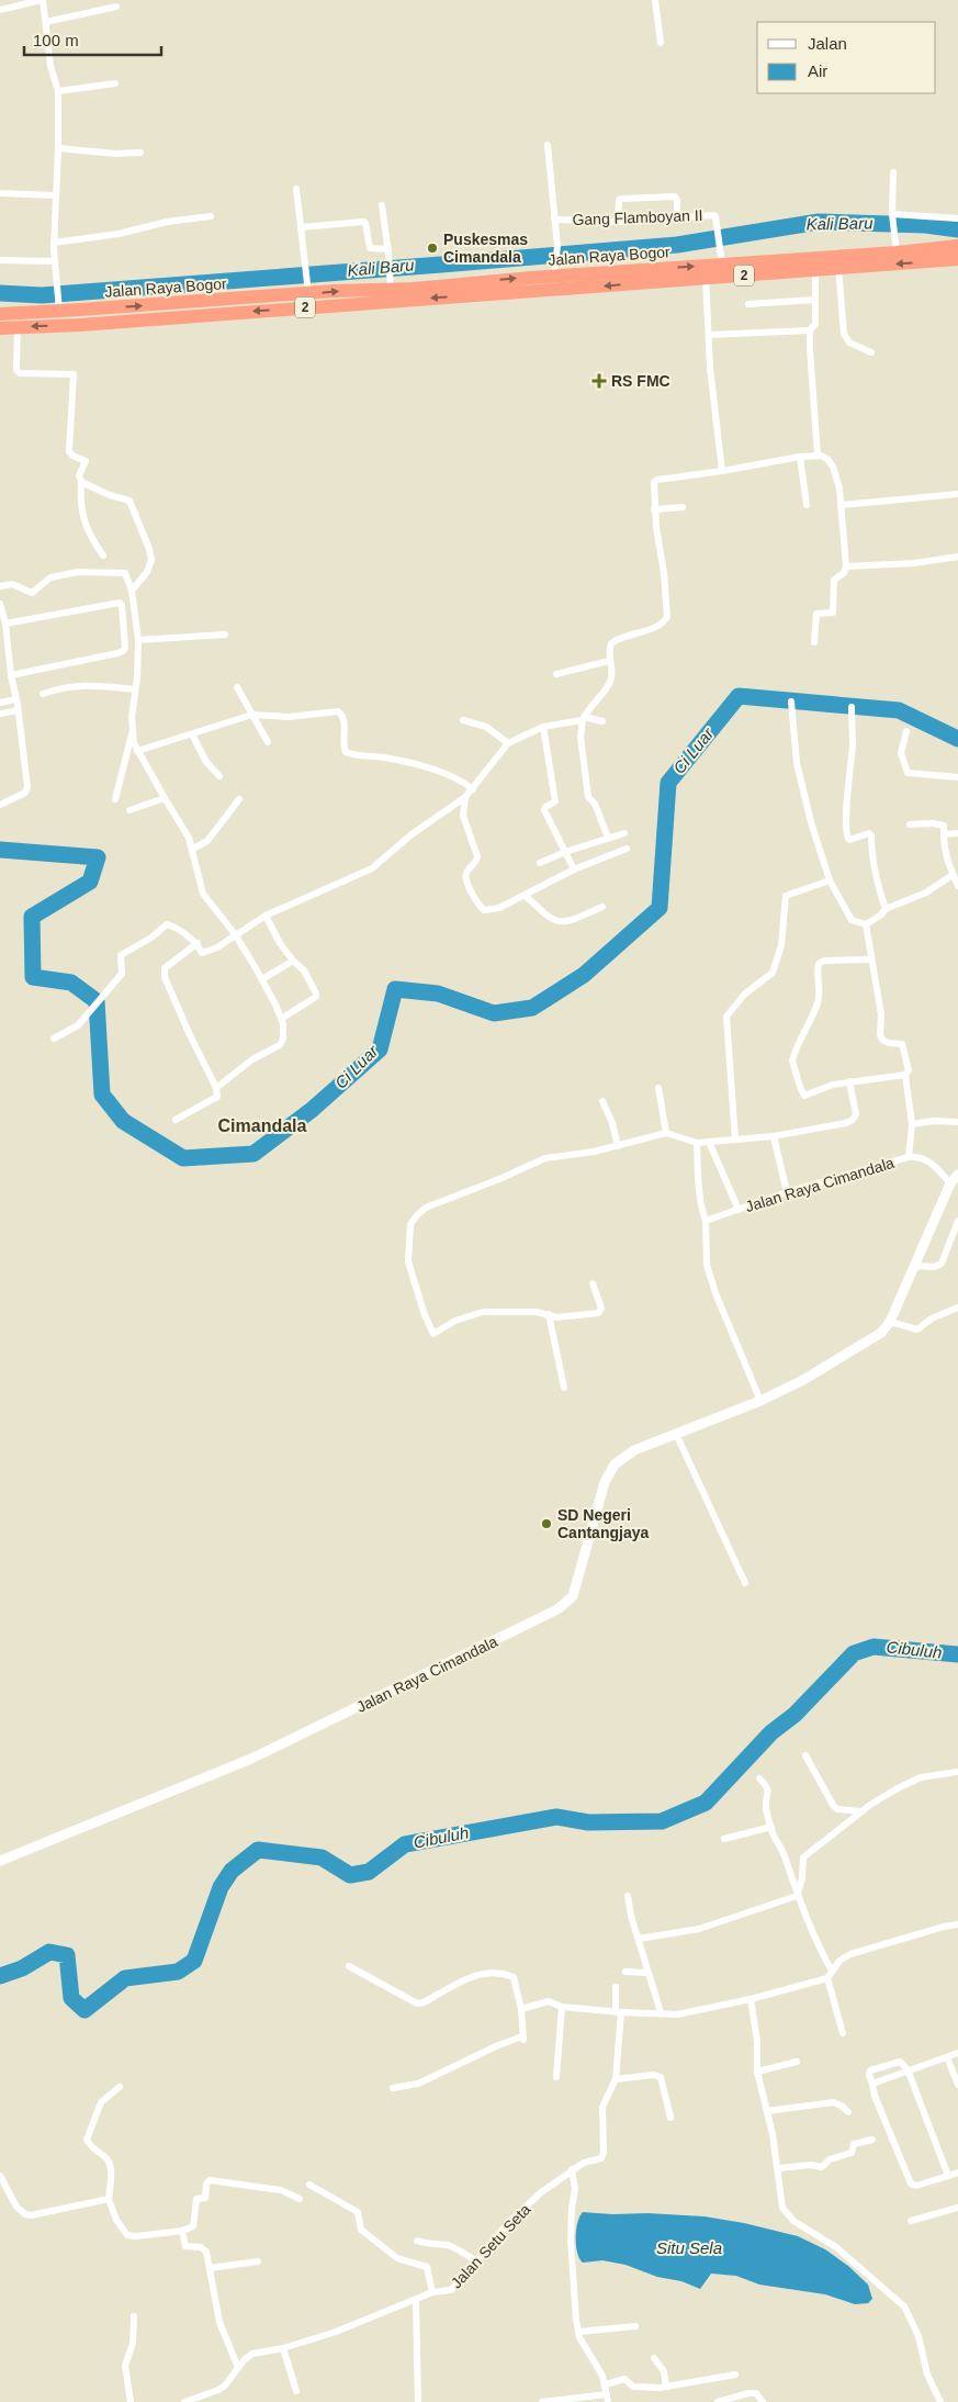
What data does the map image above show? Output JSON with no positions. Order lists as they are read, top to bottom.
{
  "streets": {
    "highway": ["Jalan Raya Bogor", "2"],
    "street": ["Gang Flamboyan II", "Jalan Raya Cimandala", "Jalan Setu Seta"]
  },
  "crossings": [
    ["Gang Flamboyan II", "Jalan Raya Bogor"]
  ],
  "districts": ["Cimandala"],
  "water": [
    "Kali Baru",
    "Ci Luar",
    "Cibuluh",
    "Situ Sela"
  ],
  "places": {
    "other": ["Puskesmas Cimandala", "SD Negeri Cantangjaya"],
    "health": ["RS FMC"]
  },
  "legend": ["Jalan", "Air"],
  "scale_bar": "100 m"
}
